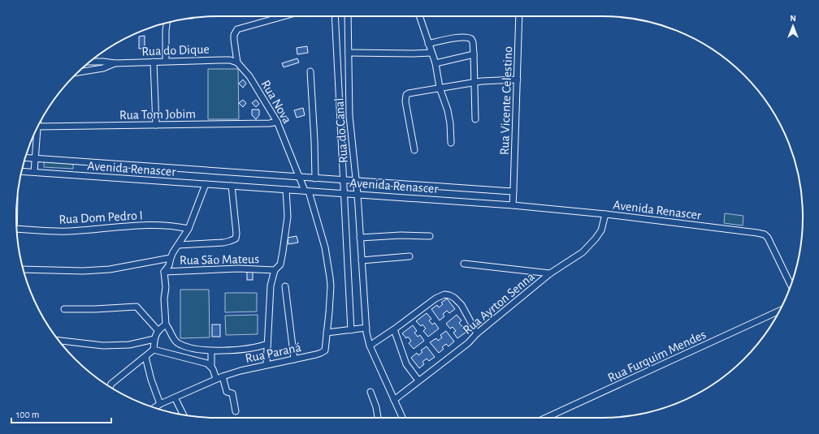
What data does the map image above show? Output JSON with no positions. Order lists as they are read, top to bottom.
{
  "streets": {
    "street": [
      "Rua do Dique",
      "Rua Vicente Celestino",
      "Rua Nova",
      "Rua Tom Jobim",
      "Rua do Canal",
      "Avenida Renascer",
      "Rua Dom Pedro I",
      "Rua São Mateus",
      "Rua Ayrton Senna",
      "Rua Paraná",
      "Rua Furquim Mendes"
    ]
  },
  "crossings": [
    ["Rua do Dique", "Rua Nova"],
    ["Rua Vicente Celestino", "Avenida Renascer"],
    ["Rua Nova", "Rua Tom Jobim"],
    ["Rua Nova", "Avenida Renascer"],
    ["Rua Nova", "Rua Paraná"],
    ["Rua do Canal", "Avenida Renascer"],
    ["Rua do Canal", "Rua Ayrton Senna"],
    ["Avenida Renascer", "Rua Ayrton Senna"]
  ],
  "scale_bar": "100 m",
  "north": "top"
}
